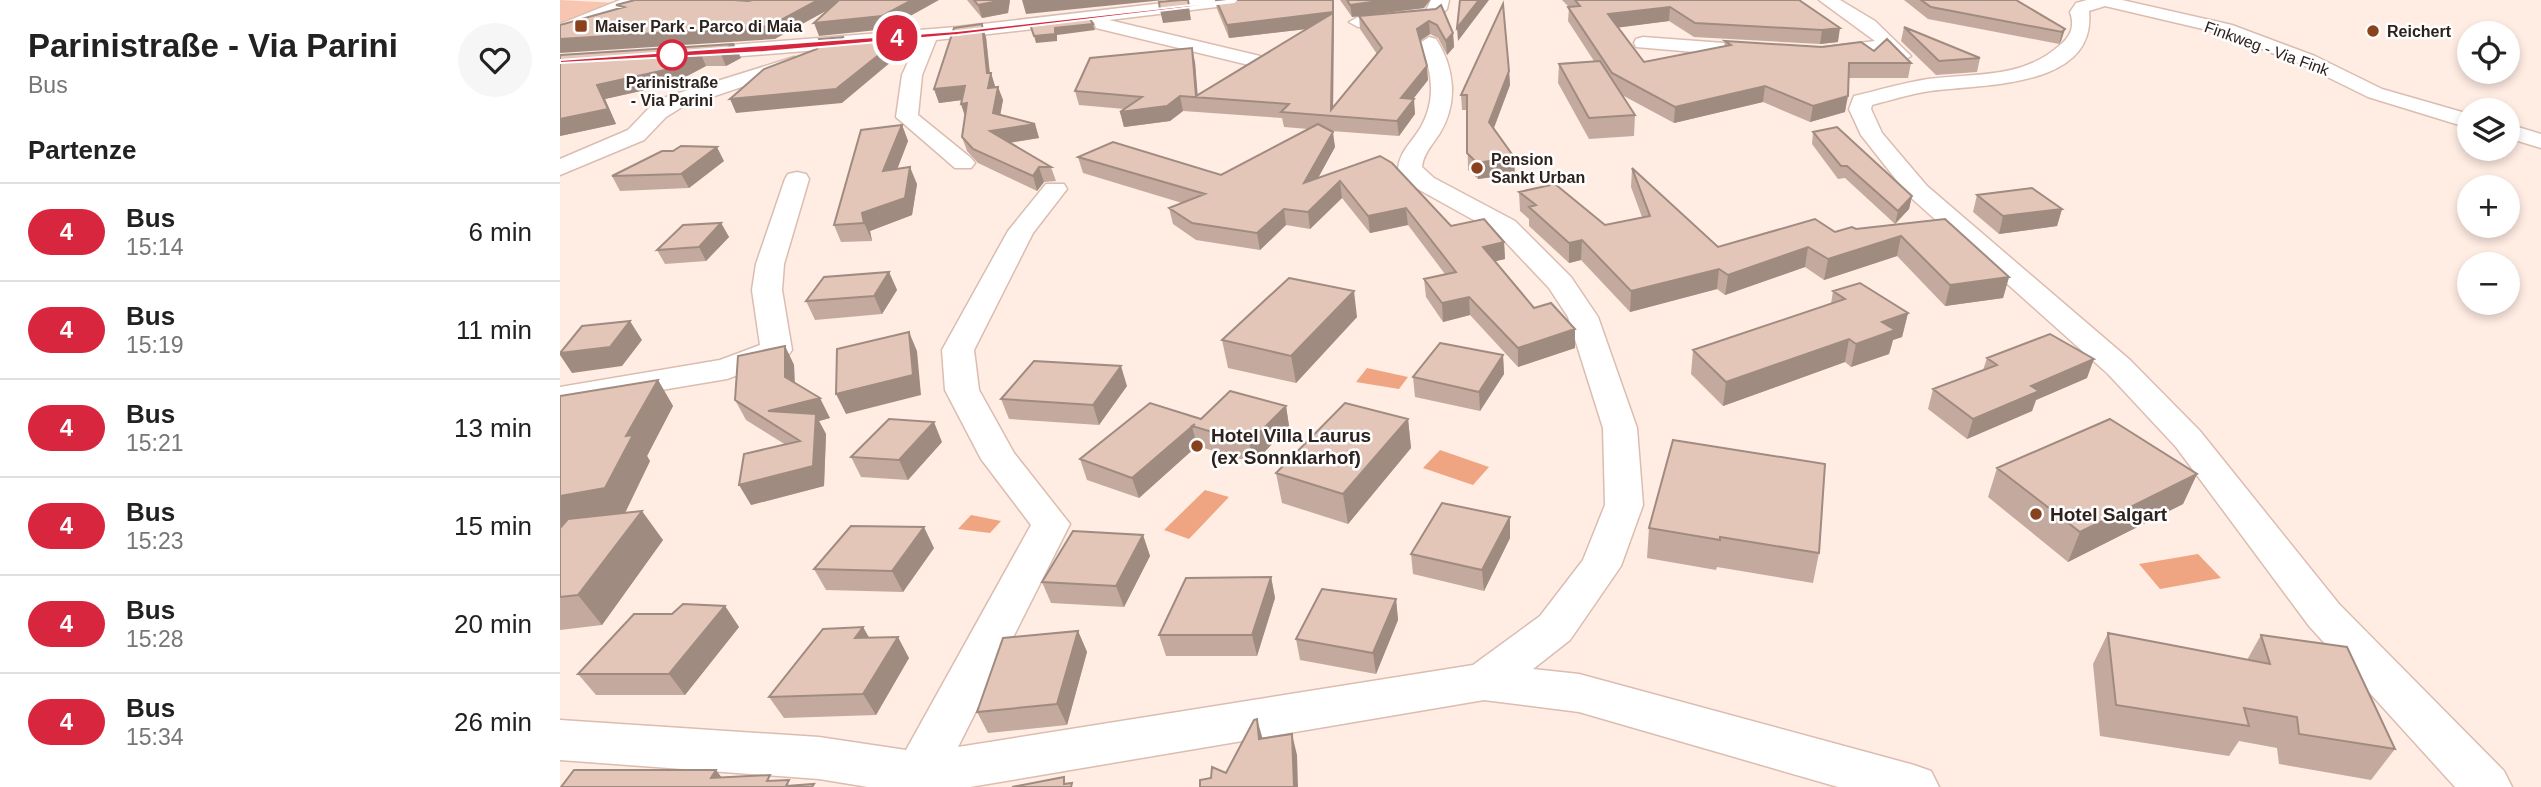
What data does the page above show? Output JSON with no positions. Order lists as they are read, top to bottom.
{
  "streets": {
    "street": ["Finkweg - Via Fink"]
  },
  "places": {
    "transit": ["Maiser Park - Parco di Maia"],
    "other": [
      "Reichert",
      "Parinistraße - Via Parini",
      "Pension Sankt Urban",
      "Hotel Villa Laurus (ex Sonnklarhof)",
      "Hotel Salgart"
    ]
  },
  "lines": ["bus line 4"],
  "page": {
    "heading": [
      ["Parinistraße - Via Parini", "Bus"],
      "Partenze"
    ],
    "on_map": "4",
    "map_buttons": ["+", "−"],
    "list": [
      {
        "mark": "4",
        "name": "Bus",
        "note": "15:14",
        "value": "6 min"
      },
      {
        "mark": "4",
        "name": "Bus",
        "note": "15:19",
        "value": "11 min"
      },
      {
        "mark": "4",
        "name": "Bus",
        "note": "15:21",
        "value": "13 min"
      },
      {
        "mark": "4",
        "name": "Bus",
        "note": "15:23",
        "value": "15 min"
      },
      {
        "mark": "4",
        "name": "Bus",
        "note": "15:28",
        "value": "20 min"
      },
      {
        "mark": "4",
        "name": "Bus",
        "note": "15:34",
        "value": "26 min"
      }
    ]
  }
}
